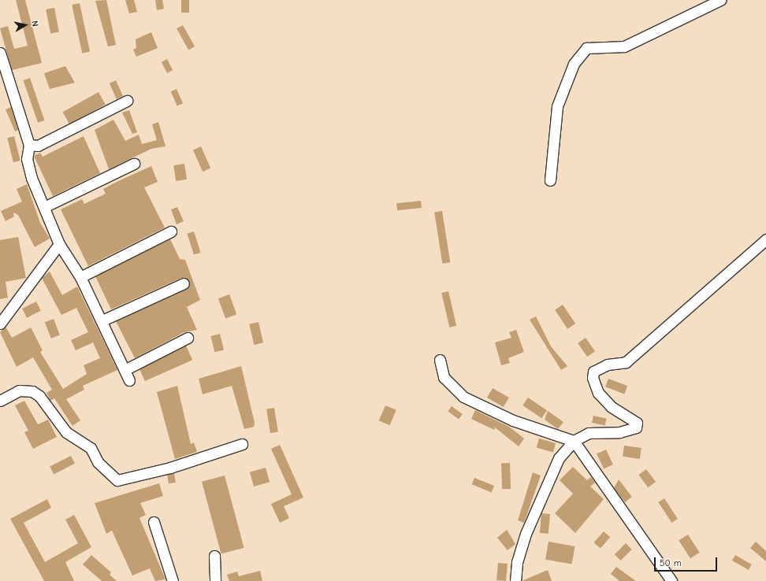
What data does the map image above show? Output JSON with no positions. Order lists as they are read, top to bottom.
{
  "scale_bar": "50 m",
  "north": "right"
}
